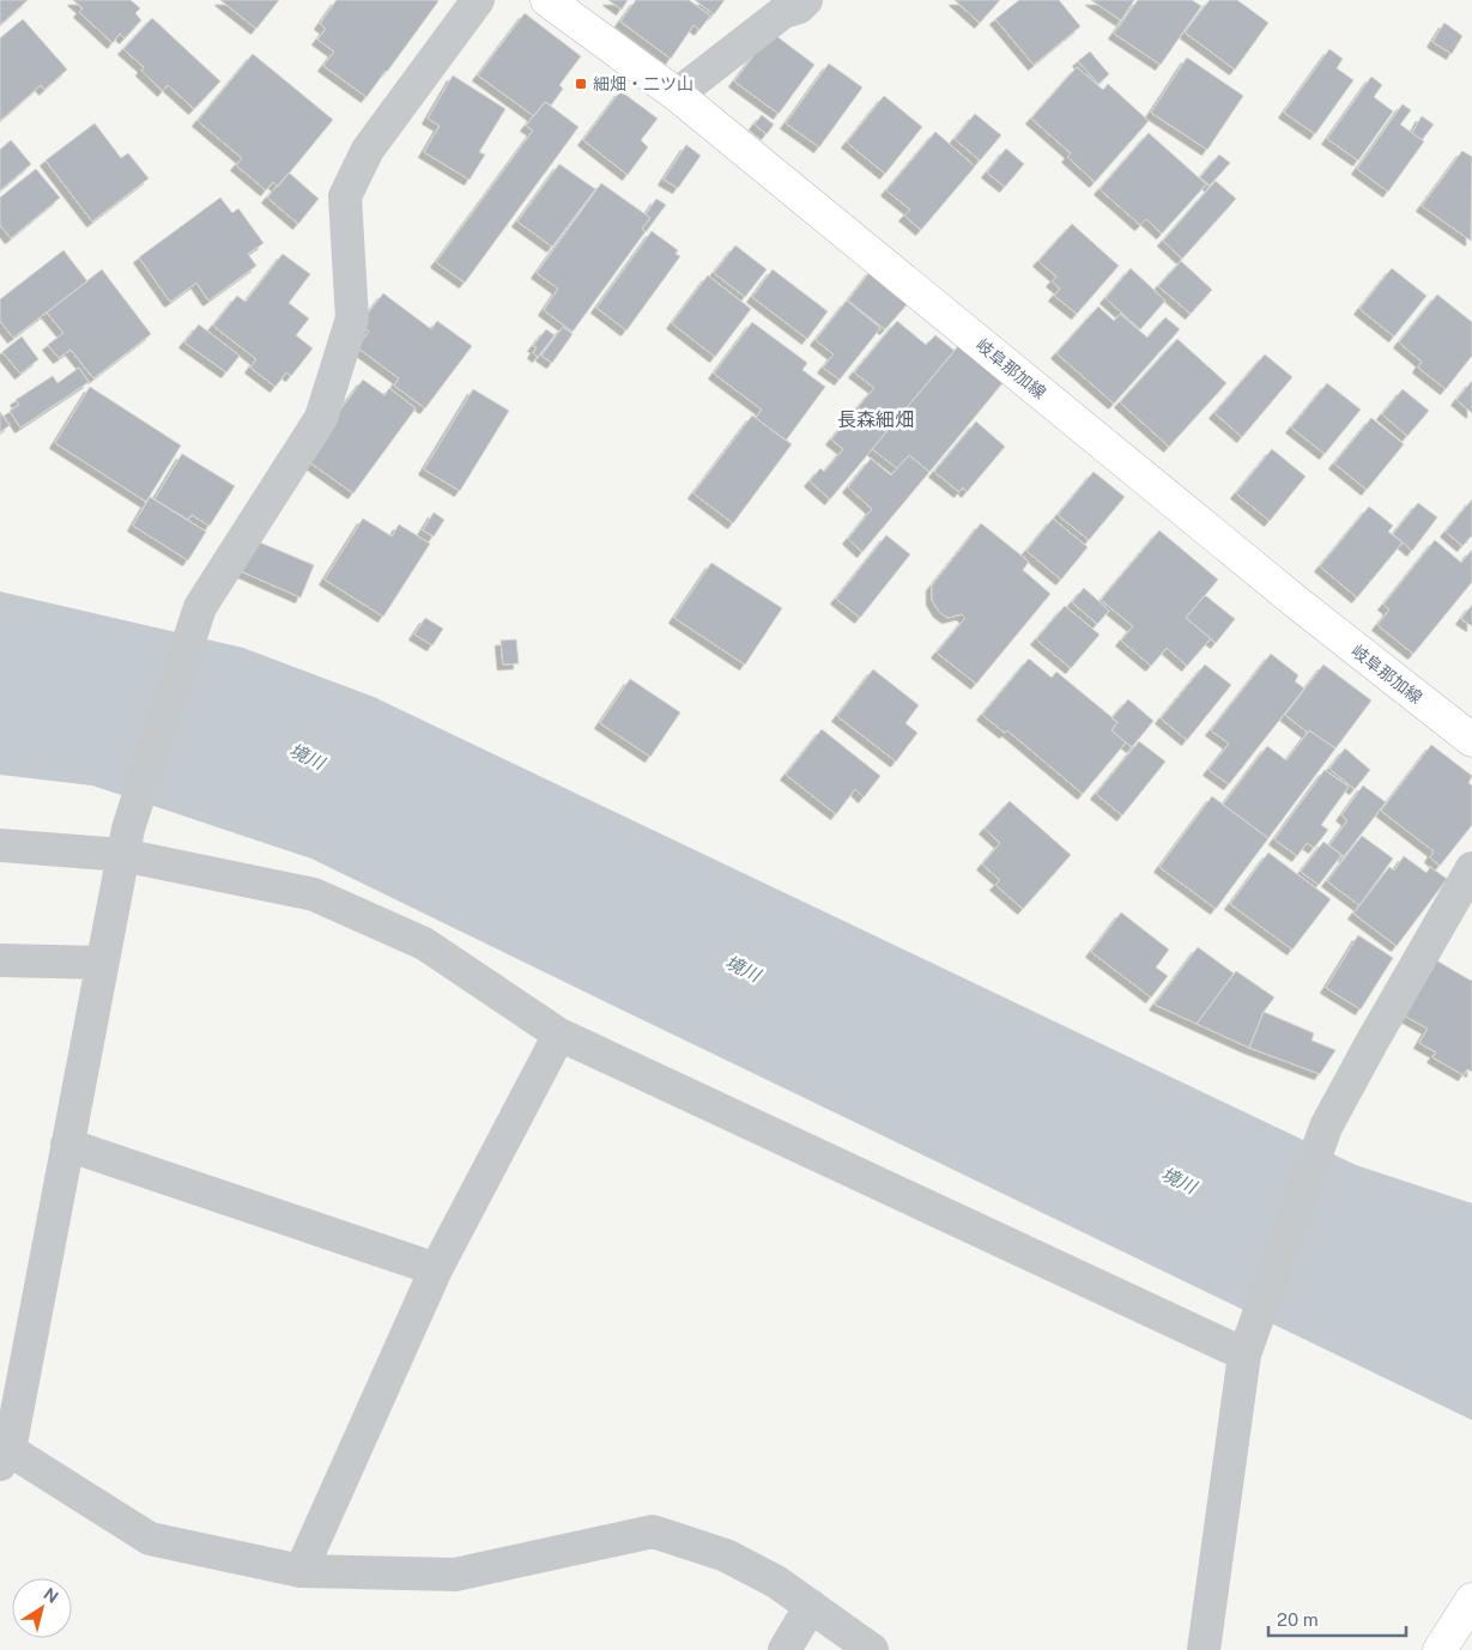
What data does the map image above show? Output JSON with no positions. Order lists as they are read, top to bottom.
{
  "streets": {
    "main road": ["岐阜那加線"]
  },
  "districts": ["長森細畑"],
  "water": ["境川"],
  "places": {
    "transit": ["細畑・二ツ山"]
  },
  "scale_bar": "20 m",
  "north": "top right"
}
